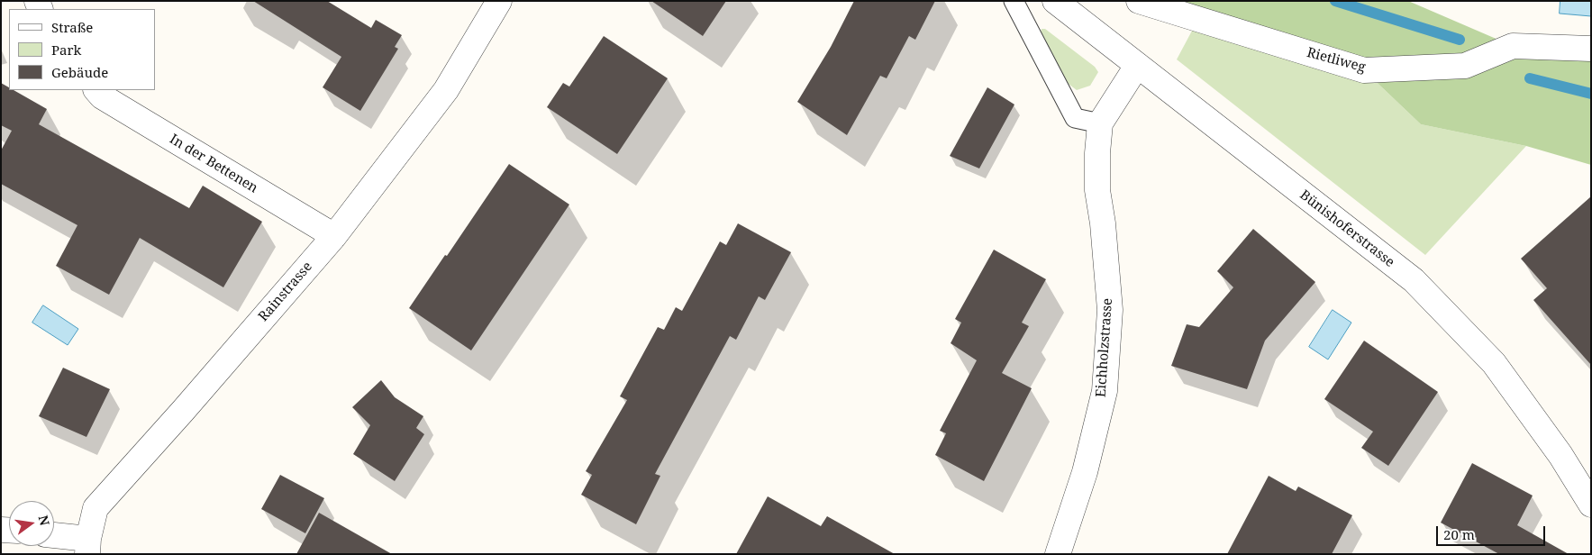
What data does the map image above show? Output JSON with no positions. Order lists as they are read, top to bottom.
{
  "streets": {
    "street": [
      "Rietliweg",
      "In der Bettenen",
      "Bünishoferstrasse",
      "Rainstrasse",
      "Eichholzstrasse"
    ]
  },
  "crossings": [
    ["In der Bettenen", "Rainstrasse"],
    ["Bünishoferstrasse", "Eichholzstrasse"]
  ],
  "legend": ["Straße", "Park", "Gebäude"],
  "scale_bar": "20 m",
  "north": "right"
}
